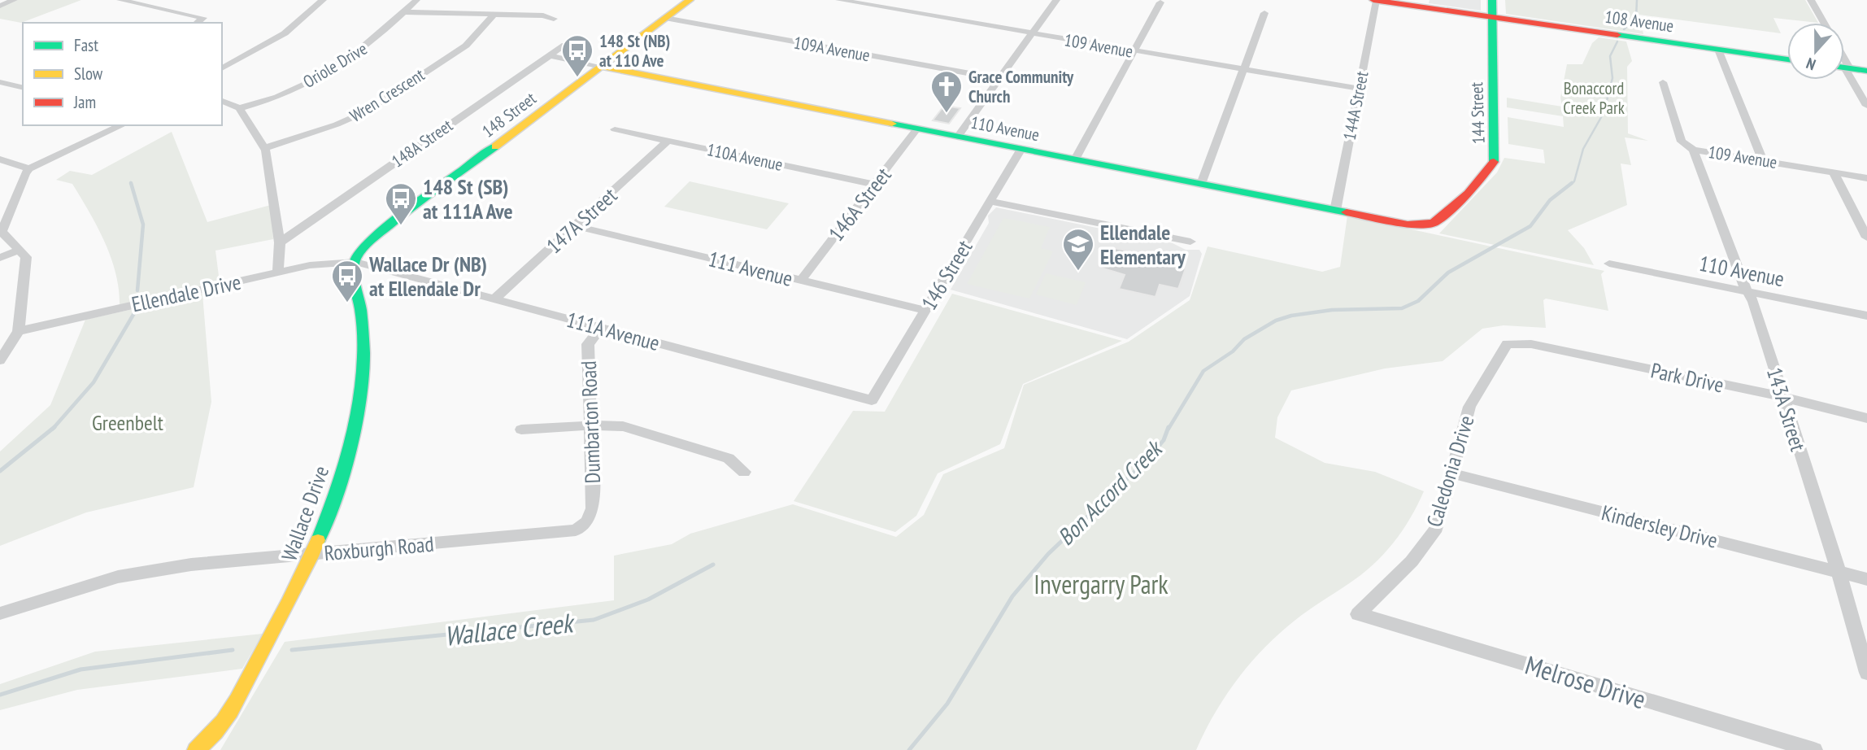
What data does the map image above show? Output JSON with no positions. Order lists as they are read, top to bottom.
{
  "streets": {
    "street": [
      "108 Avenue",
      "109 Avenue",
      "109A Avenue",
      "Oriole Drive",
      "Wren Crescent",
      "144A Street",
      "144 Street",
      "148 Street",
      "110 Avenue",
      "148A Street",
      "110A Avenue",
      "146A Street",
      "147A Street",
      "111 Avenue",
      "146 Street",
      "Ellendale Drive",
      "111A Avenue",
      "Park Drive",
      "143A Street",
      "Dumbarton Road",
      "Caledonia Drive",
      "Wallace Drive",
      "Kindersley Drive",
      "Roxburgh Road",
      "Melrose Drive"
    ]
  },
  "crossings": [
    ["108 Avenue", "144A Street"],
    ["108 Avenue", "144 Street"],
    ["109 Avenue", "144A Street"],
    ["109 Avenue", "143A Street"],
    ["109A Avenue", "148 Street"],
    ["144A Street", "110 Avenue"],
    ["144 Street", "110 Avenue"],
    ["148 Street", "110 Avenue"],
    ["148 Street", "Ellendale Drive"],
    ["148 Street", "111A Avenue"],
    ["148 Street", "Wallace Drive"],
    ["110 Avenue", "148A Street"],
    ["110 Avenue", "146A Street"],
    ["110 Avenue", "146 Street"],
    ["110 Avenue", "143A Street"],
    ["110A Avenue", "146A Street"],
    ["110A Avenue", "147A Street"],
    ["146A Street", "111 Avenue"],
    ["147A Street", "111 Avenue"],
    ["147A Street", "111A Avenue"],
    ["111 Avenue", "146 Street"],
    ["146 Street", "111A Avenue"],
    ["Ellendale Drive", "111A Avenue"],
    ["Ellendale Drive", "Wallace Drive"],
    ["111A Avenue", "Dumbarton Road"],
    ["111A Avenue", "Wallace Drive"],
    ["Park Drive", "143A Street"],
    ["Park Drive", "Caledonia Drive"],
    ["143A Street", "Kindersley Drive"],
    ["Dumbarton Road", "Roxburgh Road"],
    ["Caledonia Drive", "Kindersley Drive"],
    ["Caledonia Drive", "Melrose Drive"],
    ["Wallace Drive", "Roxburgh Road"]
  ],
  "water": ["Bon Accord Creek", "Wallace Creek"],
  "parks": ["Bonaccord Creek Park", "Greenbelt", "Invergarry Park"],
  "places": {
    "bus stop": ["148 St (NB) at 110 Ave", "148 St (SB) at 111A Ave", "Wallace Dr (NB) at Ellendale Dr"],
    "church": ["Grace Community Church"],
    "school or university": ["Ellendale Elementary"]
  },
  "legend": ["Fast", "Slow", "Jam"],
  "north": "bottom"
}
